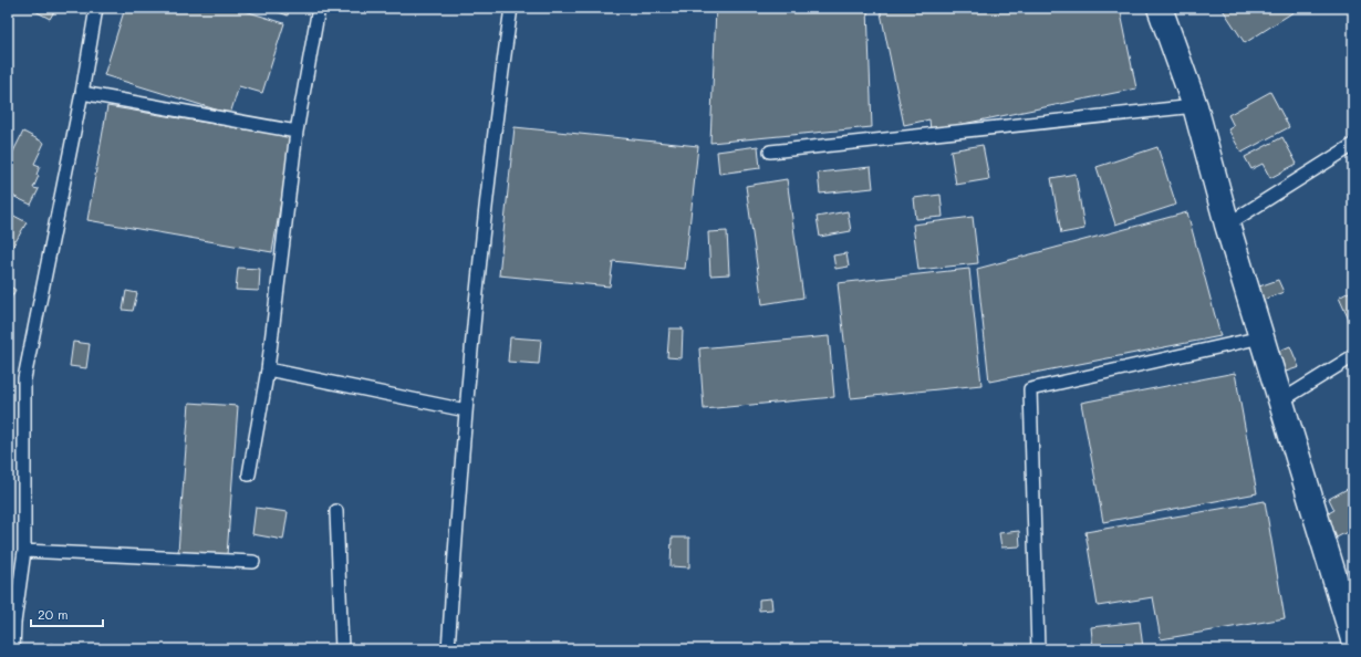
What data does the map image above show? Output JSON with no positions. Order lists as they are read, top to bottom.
{
  "scale_bar": "20 m"
}
